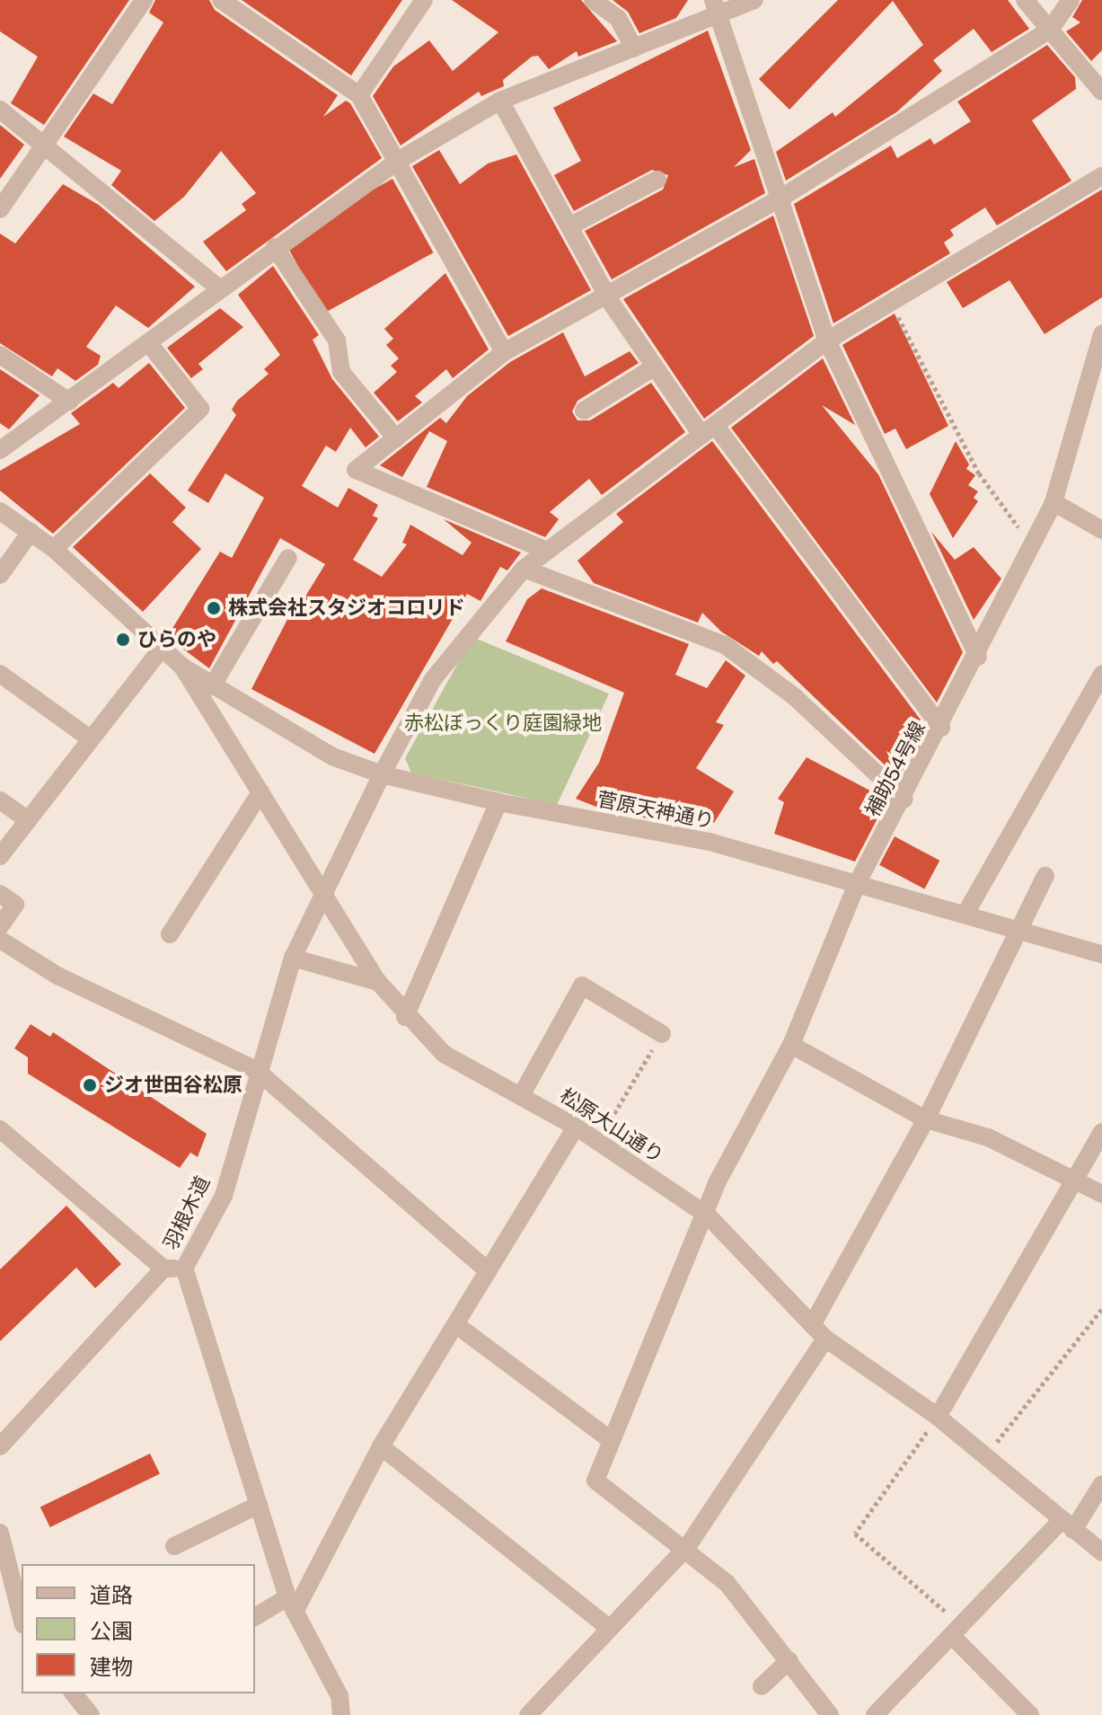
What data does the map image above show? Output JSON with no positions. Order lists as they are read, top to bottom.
{
  "streets": {
    "street": [
      "補助54号線",
      "菅原天神通り",
      "松原大山通り",
      "羽根木道"
    ]
  },
  "crossings": [
    ["補助54号線", "菅原天神通り"],
    ["補助54号線", "松原大山通り"],
    ["菅原天神通り", "松原大山通り"],
    ["菅原天神通り", "羽根木道"],
    ["松原大山通り", "羽根木道"]
  ],
  "parks": ["赤松ぼっくり庭園緑地"],
  "places": ["株式会社スタジオコロリド", "ひらのや", "ジオ世田谷松原"],
  "legend": ["道路", "公園", "建物"]
}
